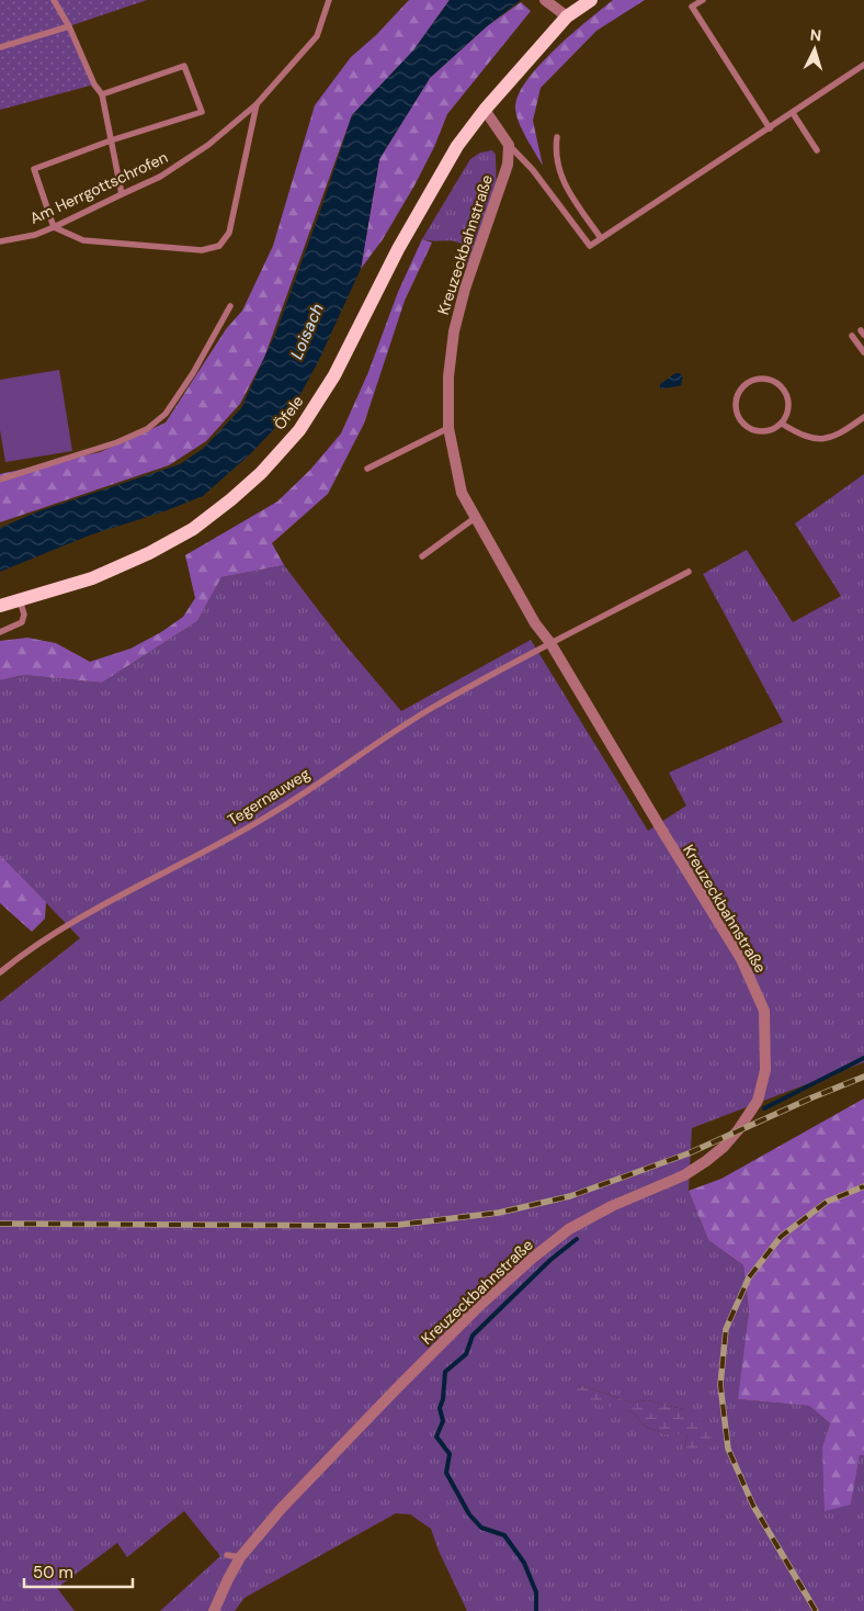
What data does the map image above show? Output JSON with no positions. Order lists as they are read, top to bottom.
{
  "streets": {
    "main road": ["Öfele"],
    "street": ["Kreuzeckbahnstraße"],
    "lane": ["Am Herrgottschrofen", "Tegernauweg"]
  },
  "crossings": [
    ["Kreuzeckbahnstraße", "Tegernauweg"]
  ],
  "water": ["Loisach"],
  "scale_bar": "50 m",
  "north": "top"
}
